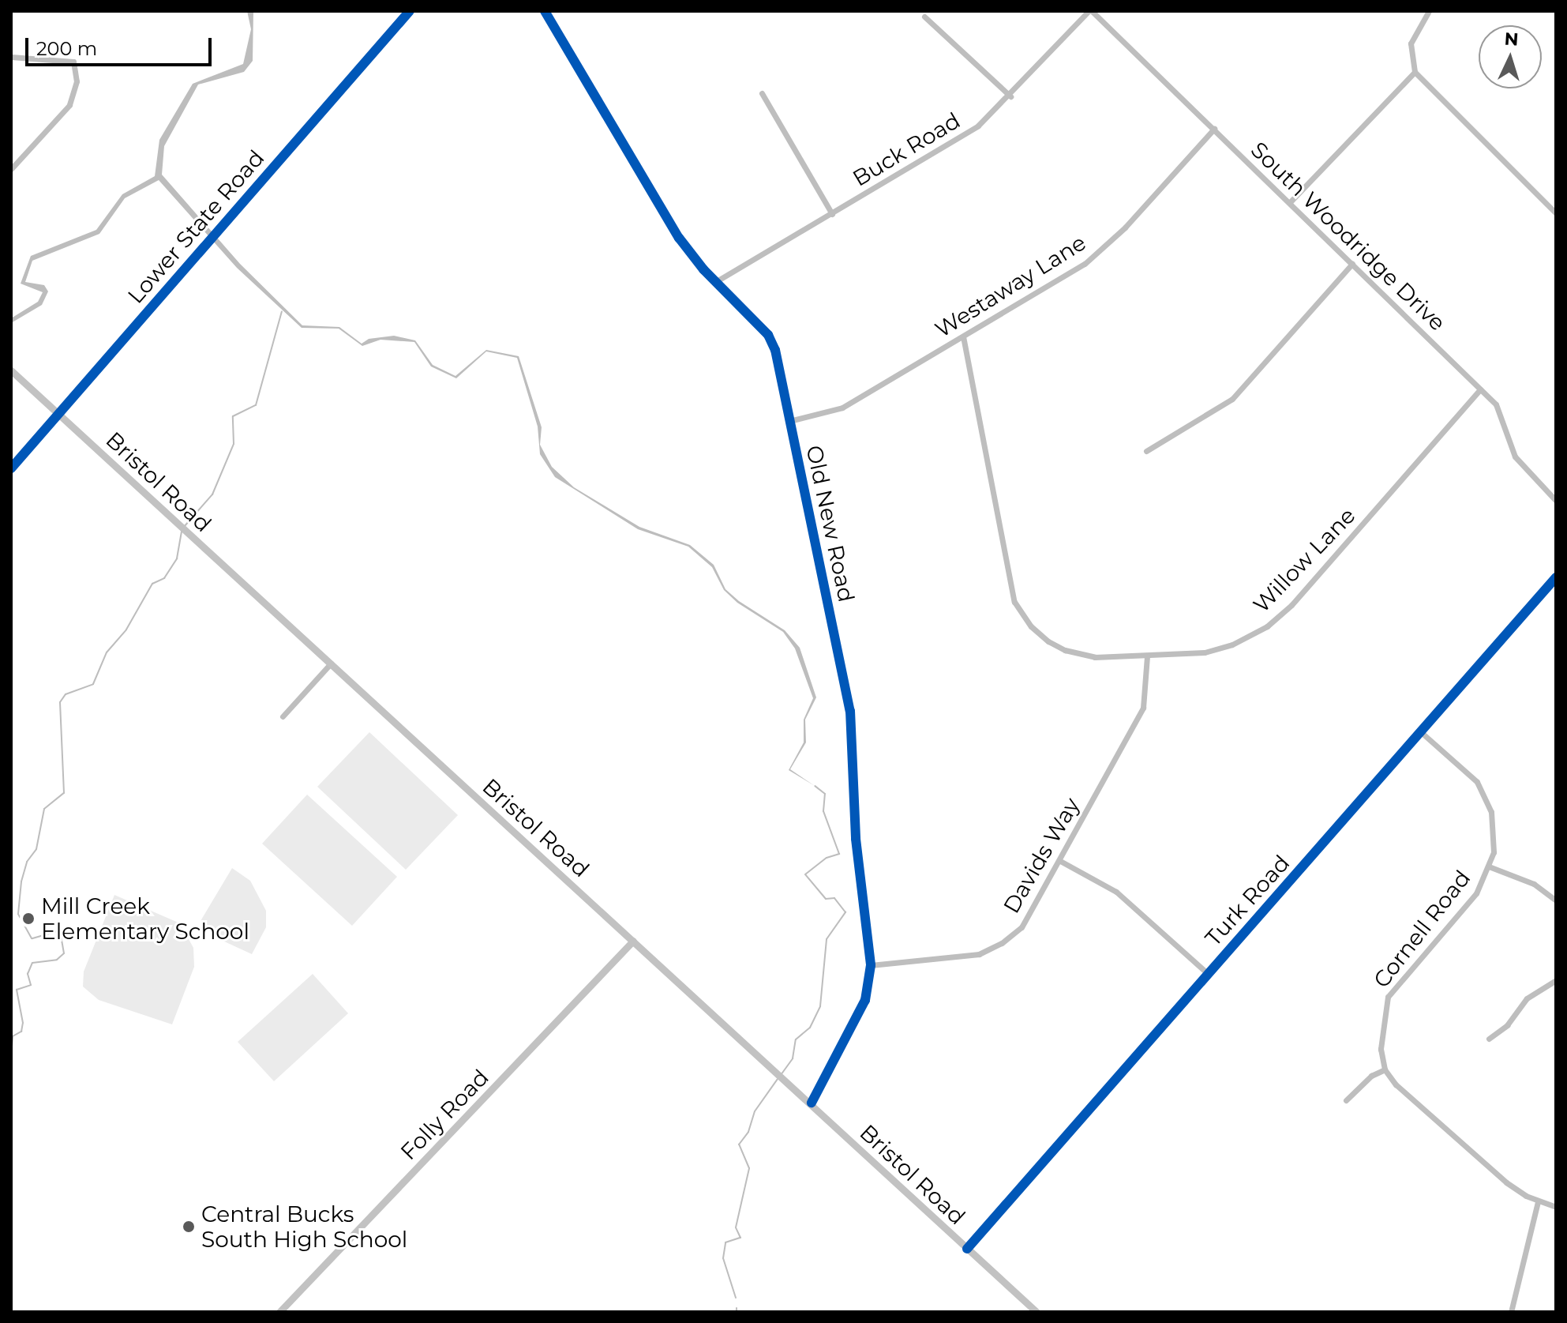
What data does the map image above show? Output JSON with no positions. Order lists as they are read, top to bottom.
{
  "streets": {
    "street": [
      "Buck Road",
      "Lower State Road",
      "South Woodridge Drive",
      "Westaway Lane",
      "Bristol Road",
      "Old New Road",
      "Willow Lane",
      "Davids Way",
      "Turk Road",
      "Cornell Road",
      "Folly Road"
    ]
  },
  "crossings": [
    ["Buck Road", "South Woodridge Drive"],
    ["Buck Road", "Old New Road"],
    ["Lower State Road", "Bristol Road"],
    ["South Woodridge Drive", "Westaway Lane"],
    ["South Woodridge Drive", "Willow Lane"],
    ["Westaway Lane", "Old New Road"],
    ["Westaway Lane", "Willow Lane"],
    ["Bristol Road", "Old New Road"],
    ["Bristol Road", "Turk Road"],
    ["Bristol Road", "Folly Road"],
    ["Old New Road", "Davids Way"],
    ["Willow Lane", "Davids Way"],
    ["Turk Road", "Cornell Road"]
  ],
  "places": ["Mill Creek Elementary School", "Central Bucks South High School"],
  "scale_bar": "200 m",
  "north": "top"
}
